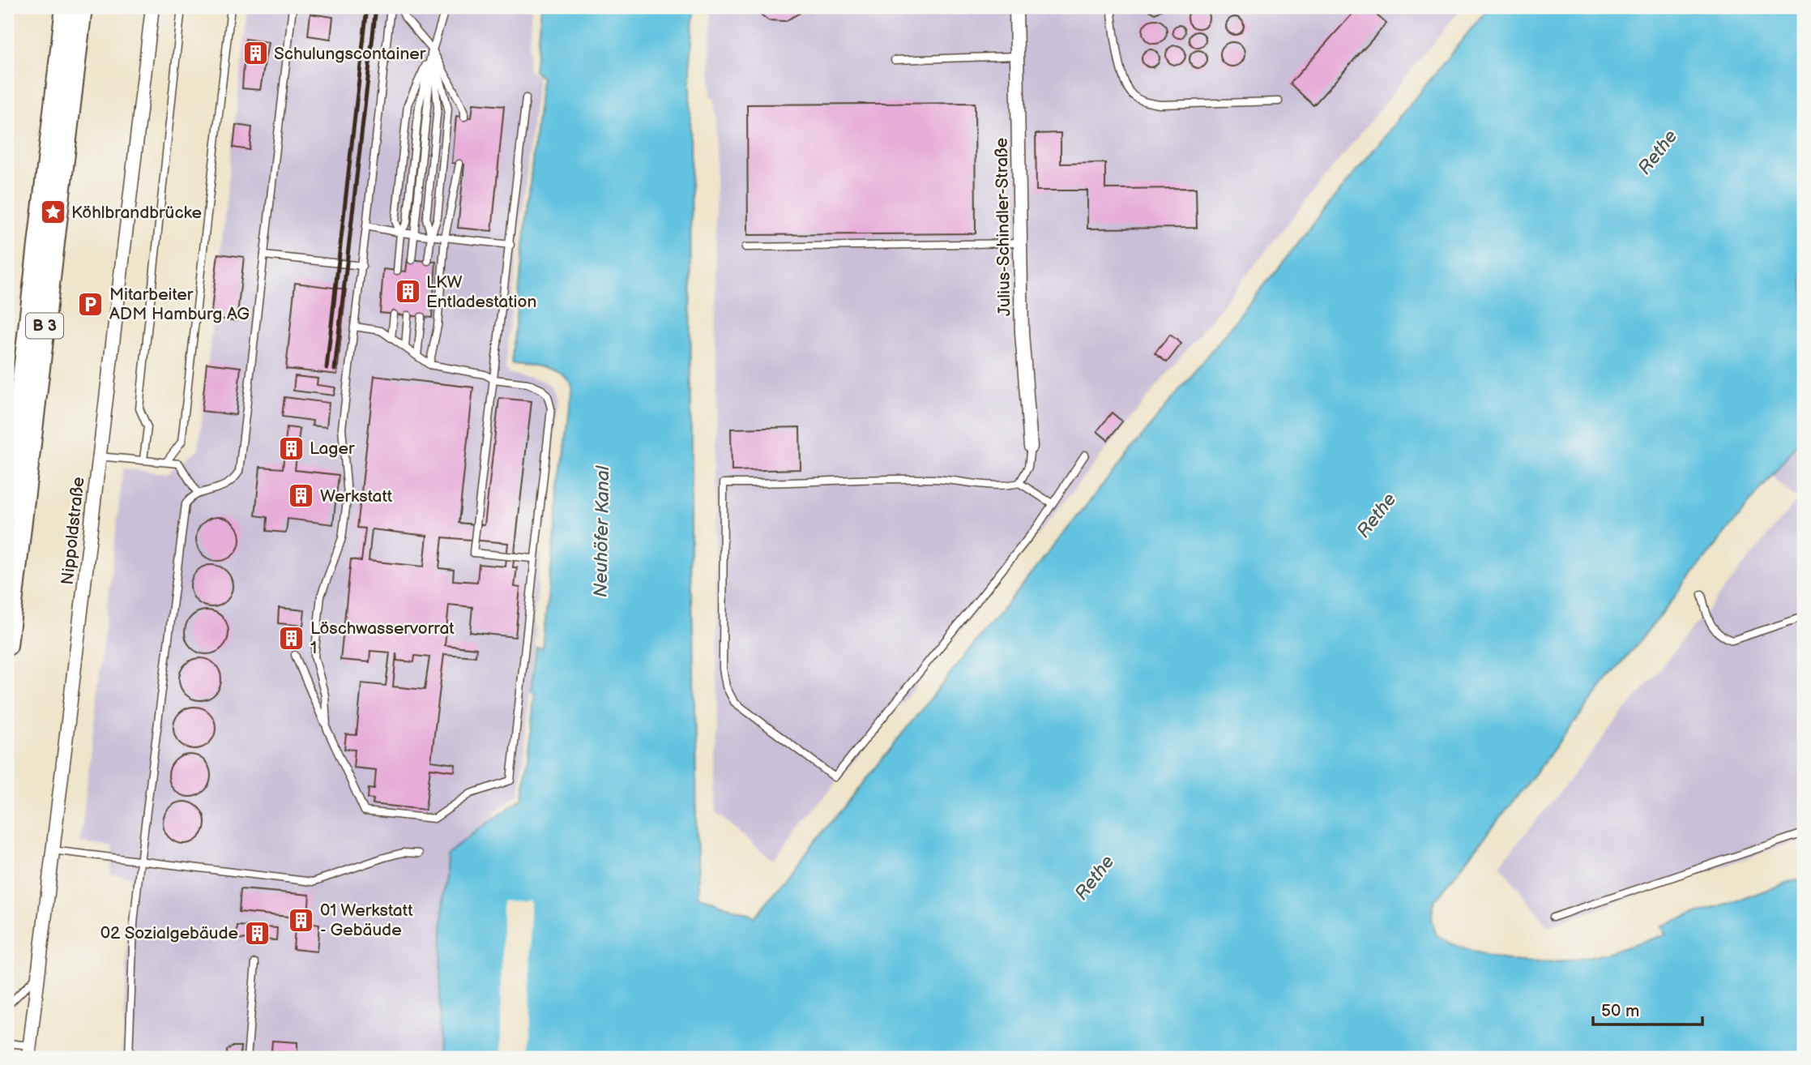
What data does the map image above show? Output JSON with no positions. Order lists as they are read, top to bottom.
{
  "streets": {
    "main road": ["B 3"],
    "street": ["Julius-Schindler-Straße", "Nippoldstraße"]
  },
  "water": ["Rethe", "Neuhöfer Kanal"],
  "places": {
    "building": [
      "Schulungscontainer",
      "LKW Entladestation",
      "Lager",
      "Werkstatt",
      "Löschwasservorrat 1",
      "01 Werkstatt - Gebäude",
      "02 Sozialgebäude"
    ],
    "place": ["Köhlbrandbrücke"],
    "parking": ["Mitarbeiter ADM Hamburg AG"]
  },
  "scale_bar": "50 m"
}
